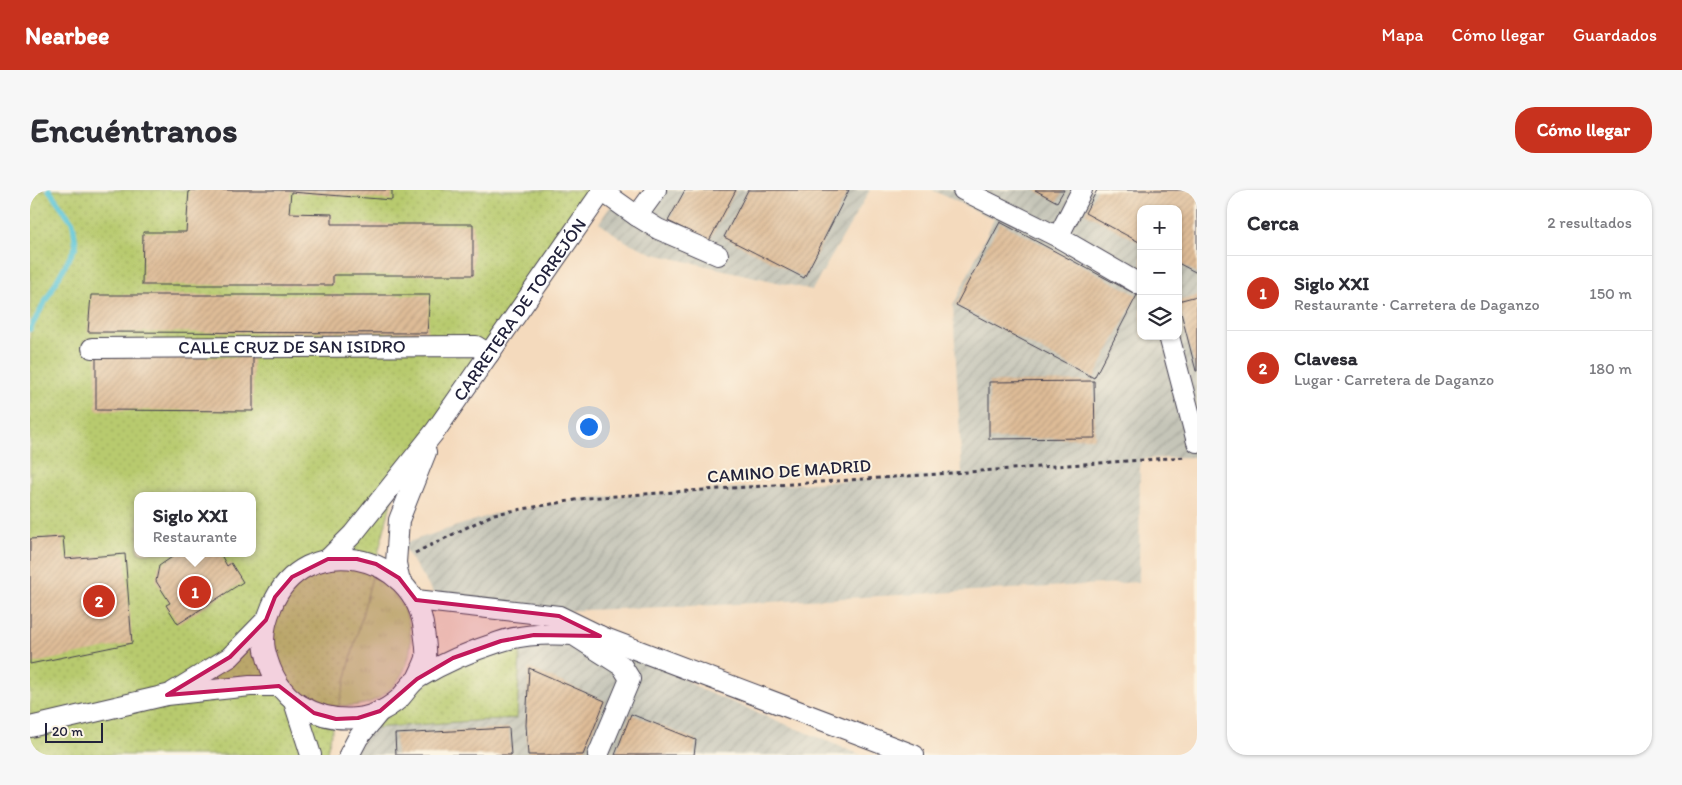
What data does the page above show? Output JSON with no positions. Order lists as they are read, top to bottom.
{
  "streets": {
    "street": ["CARRETERA DE TORREJÓN", "CALLE CRUZ DE SAN ISIDRO"],
    "path": ["CAMINO DE MADRID"]
  },
  "crossings": [
    ["CARRETERA DE TORREJÓN", "CALLE CRUZ DE SAN ISIDRO"]
  ],
  "scale_bar": "20 m",
  "page": {
    "header": "Nearbee",
    "nav": ["Mapa", "Cómo llegar", "Guardados"],
    "buttons": "Cómo llegar",
    "title": "Encuéntranos",
    "heading": ["Cerca", "2 resultados"],
    "map_buttons": ["+", "−"],
    "list": [
      {
        "mark": "1",
        "name": "Siglo XXI",
        "note": "Restaurante · Carretera de Daganzo",
        "value": "150 m"
      },
      {
        "mark": "2",
        "name": "Clavesa",
        "note": "Lugar · Carretera de Daganzo",
        "value": "180 m"
      }
    ],
    "popup": ["Siglo XXI", "Restaurante"],
    "pins": ["1", "2"],
    "scale": "20 m"
  }
}
